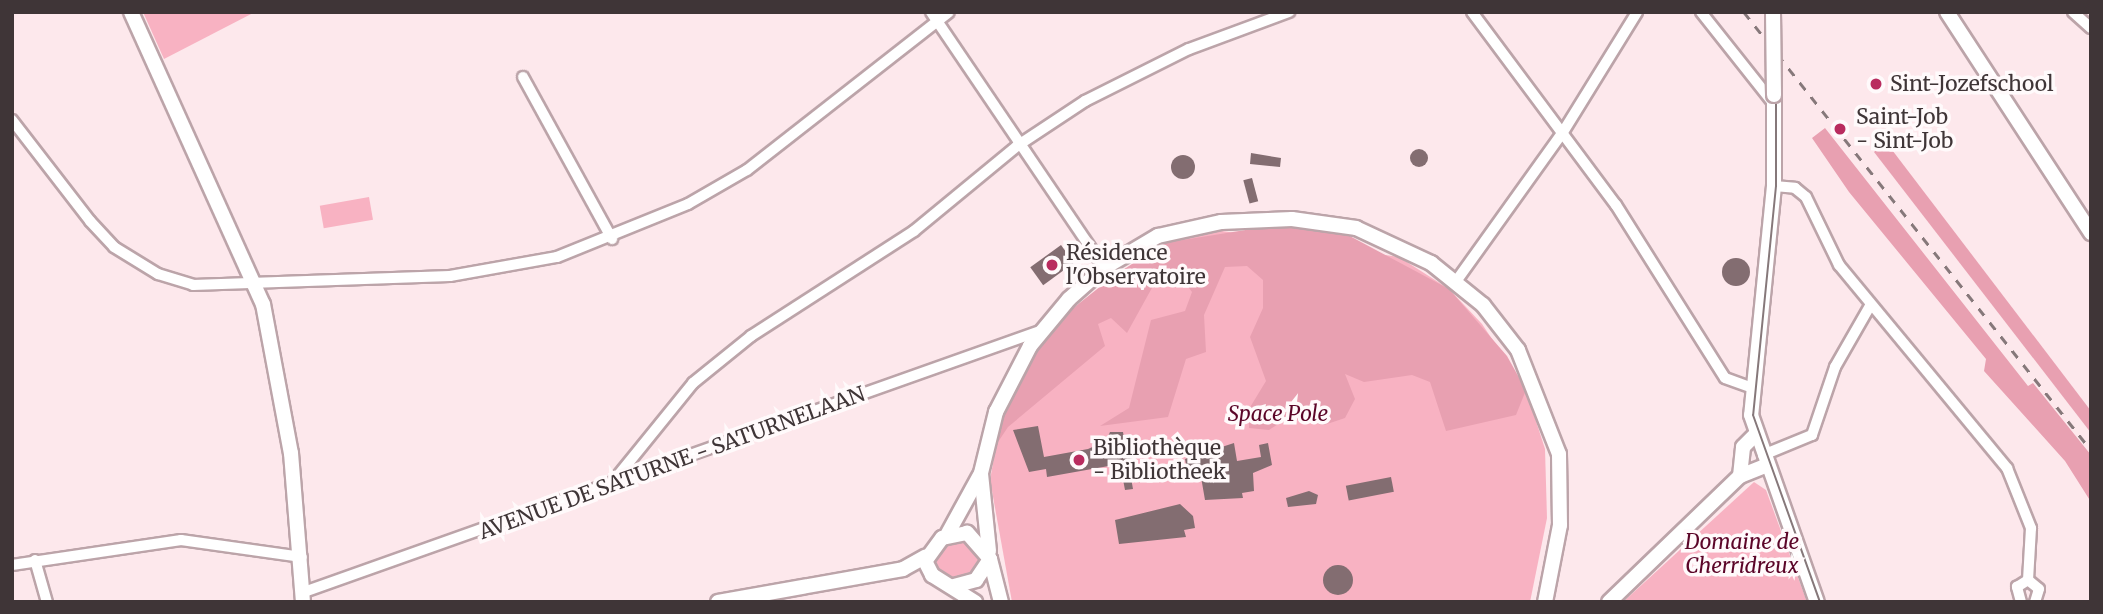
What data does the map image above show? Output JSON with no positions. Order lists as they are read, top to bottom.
{
  "streets": {
    "street": ["AVENUE DE SATURNE - SATURNELAAN"]
  },
  "parks": ["Space Pole", "Domaine de Cherridreux"],
  "places": [
    "Sint-Jozefschool",
    "Saint-Job - Sint-Job",
    "Résidence l'Observatoire",
    "Bibliothèque - Bibliotheek"
  ]
}
